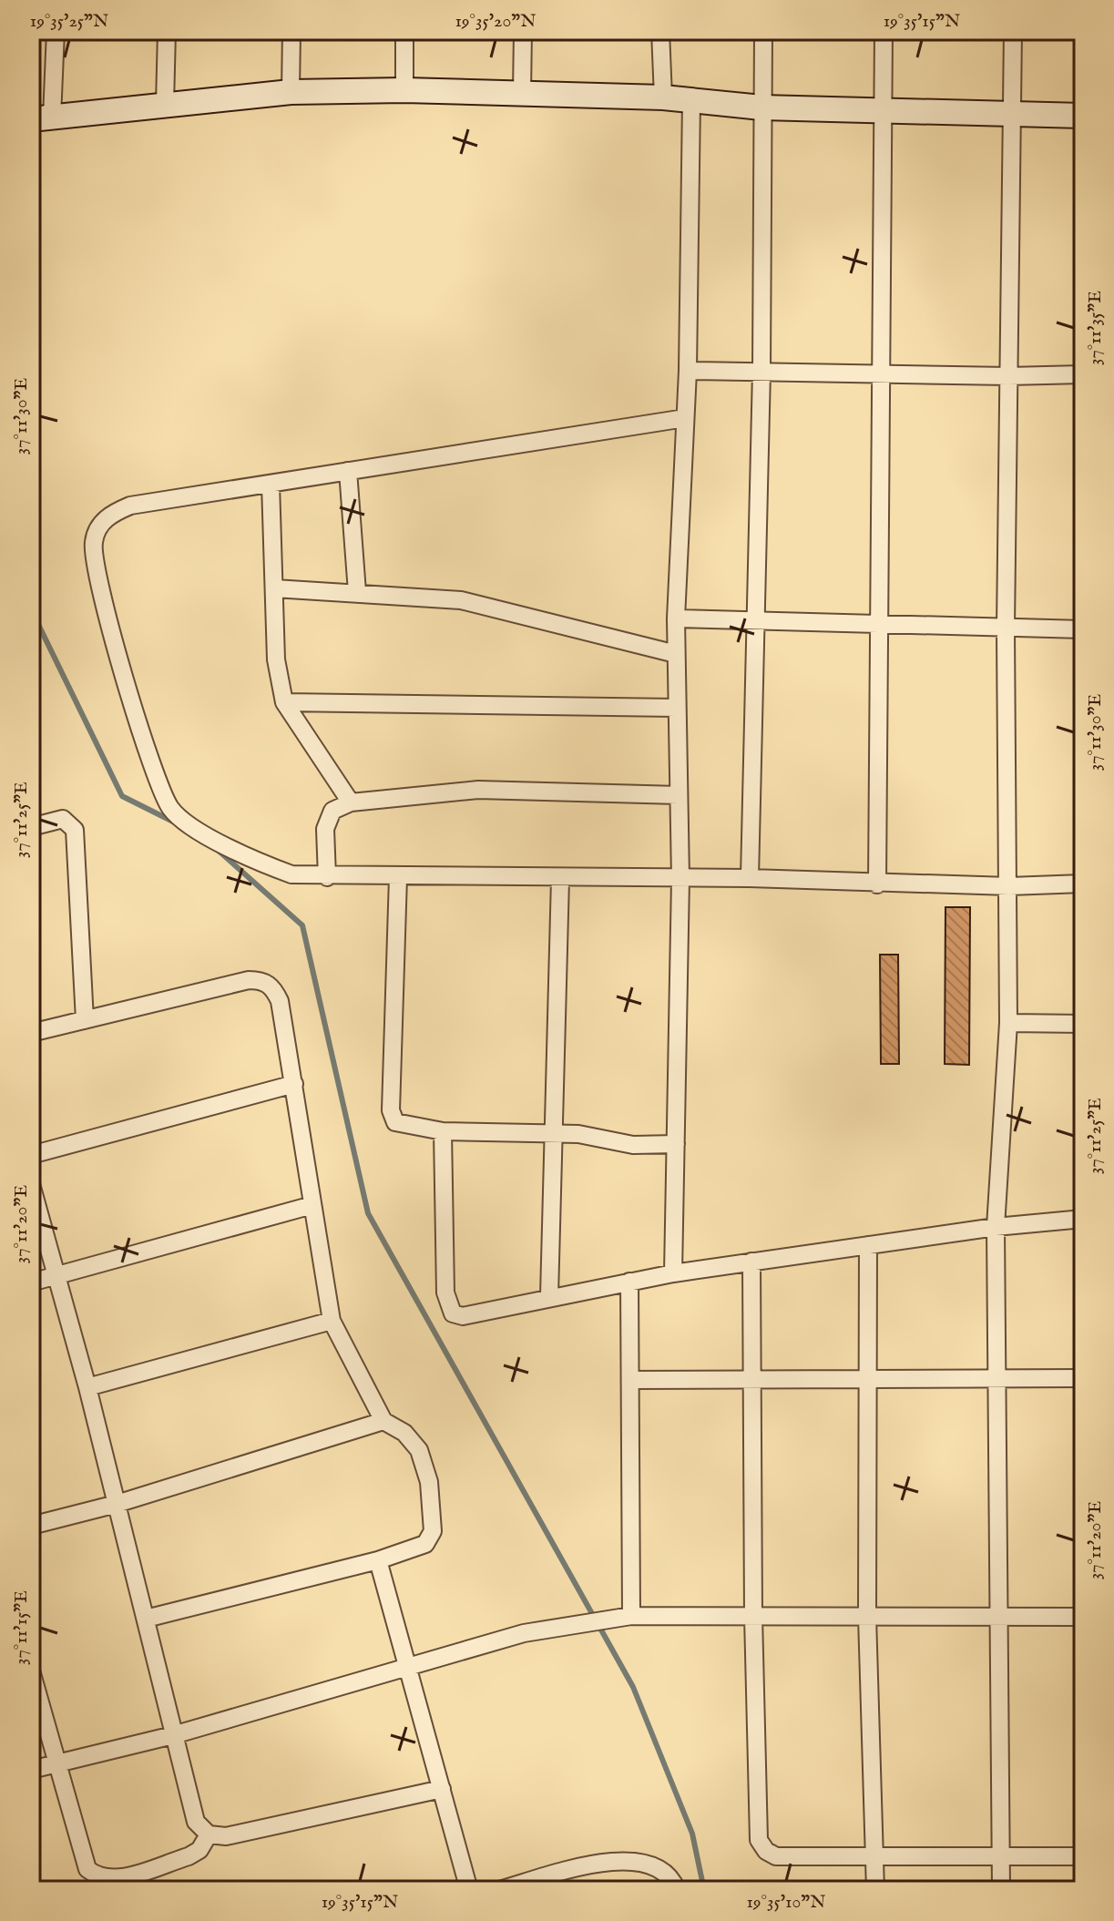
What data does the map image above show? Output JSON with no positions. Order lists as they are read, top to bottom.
{
  "coordinates": [
    "19°35'25\"N",
    "19°35'20\"N",
    "19°35'15\"N",
    "37°11'35\"E",
    "37°11'30\"E",
    "37°11'25\"E",
    "37°11'20\"E",
    "37°11'15\"E",
    "19°35'10\"N"
  ]
}
